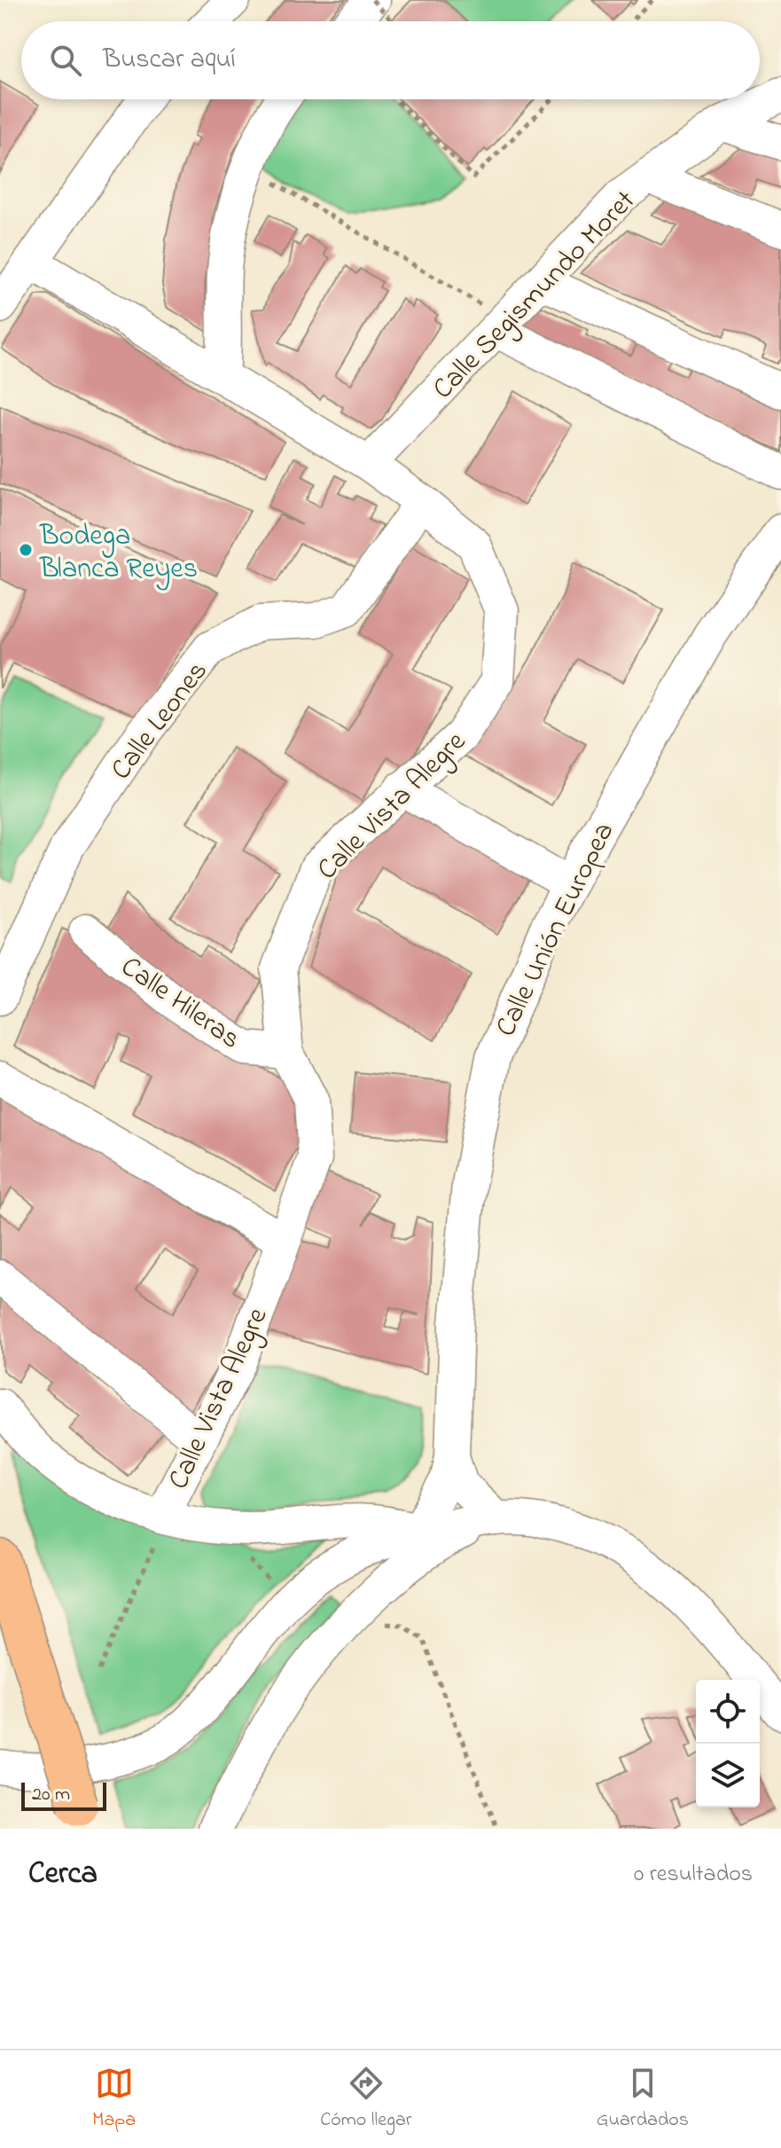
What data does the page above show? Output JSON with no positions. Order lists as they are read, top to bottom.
{
  "streets": {
    "street": [
      "Calle Segismundo Moret",
      "Calle Leones",
      "Calle Vista Alegre",
      "Calle Unión Europea",
      "Calle Hileras"
    ]
  },
  "crossings": [
    ["Calle Segismundo Moret", "Calle Vista Alegre"],
    ["Calle Leones", "Calle Vista Alegre"],
    ["Calle Vista Alegre", "Calle Hileras"]
  ],
  "places": ["Bodega Blanca Reyes"],
  "scale_bar": "20 m",
  "page": {
    "search": "Buscar aquí",
    "scale": "20 m",
    "heading": ["Cerca", "0 resultados"],
    "nav": ["Mapa", "Cómo llegar", "Guardados"]
  }
}
